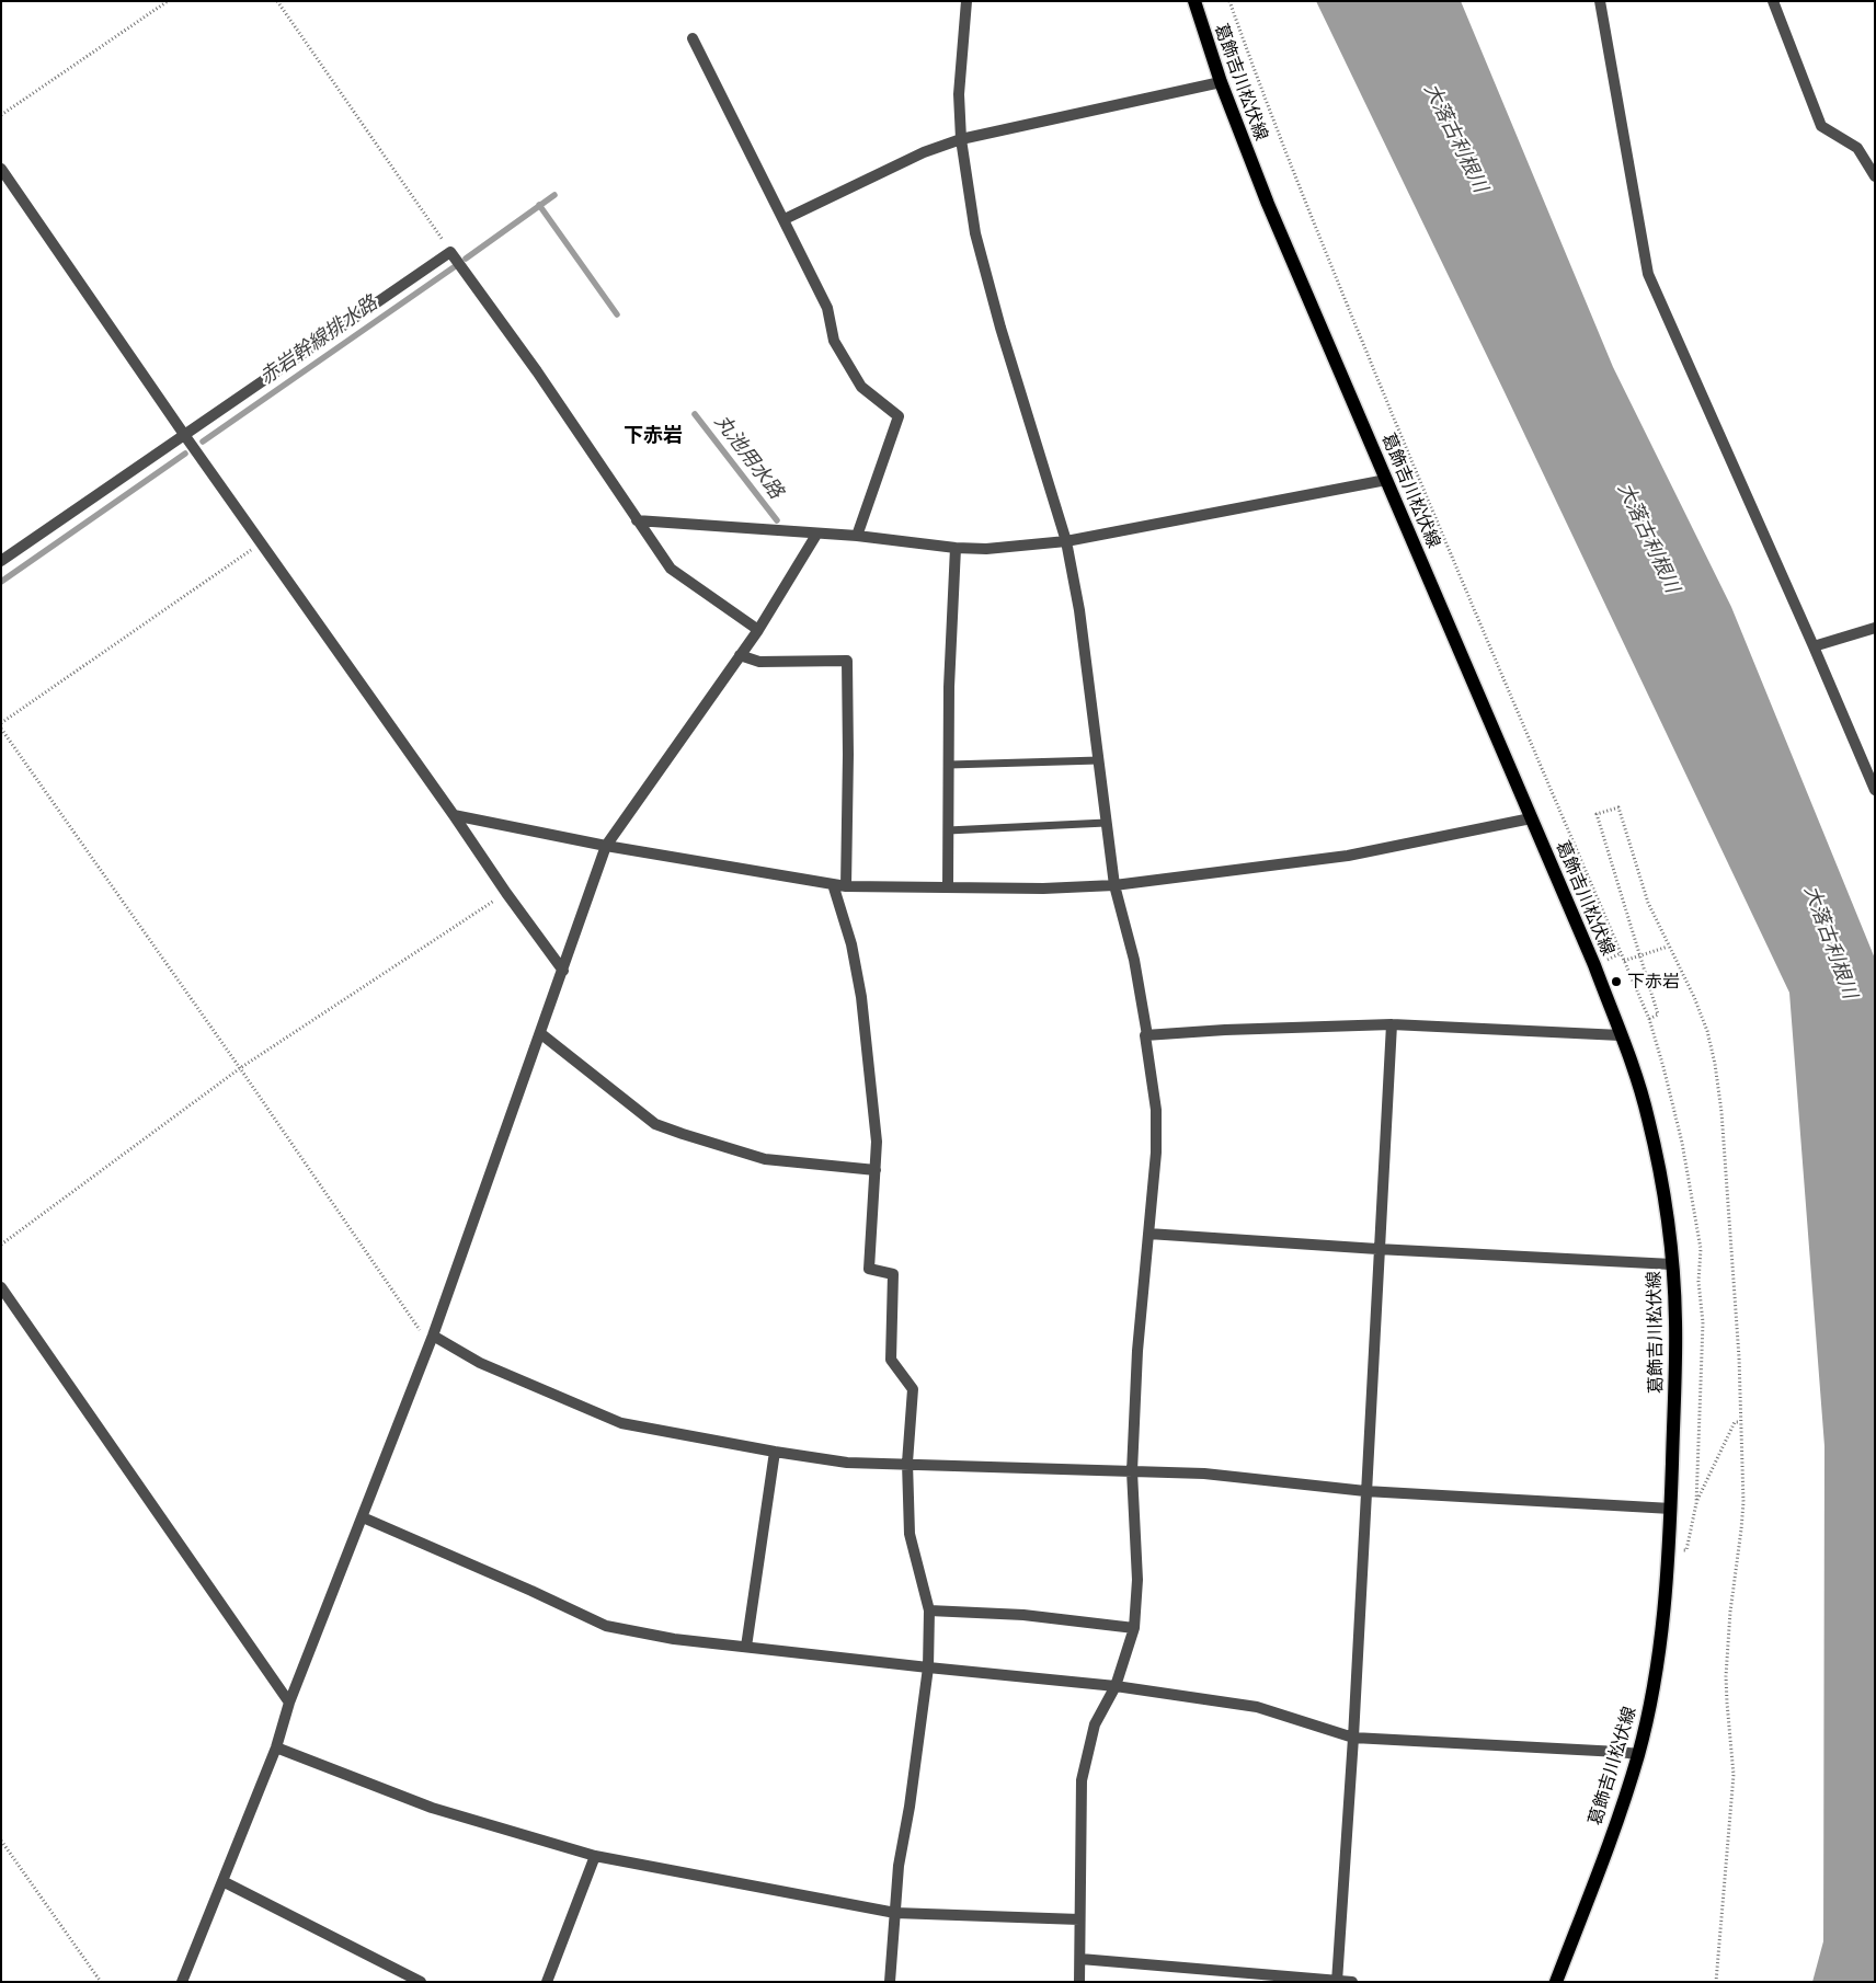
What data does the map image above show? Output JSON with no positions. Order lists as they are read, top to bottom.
{
  "streets": {
    "main road": ["葛飾吉川松伏線"]
  },
  "districts": ["下赤岩"],
  "water": ["大落古利根川", "赤岩幹線排水路", "丸池用水路"],
  "places": ["下赤岩"]
}
